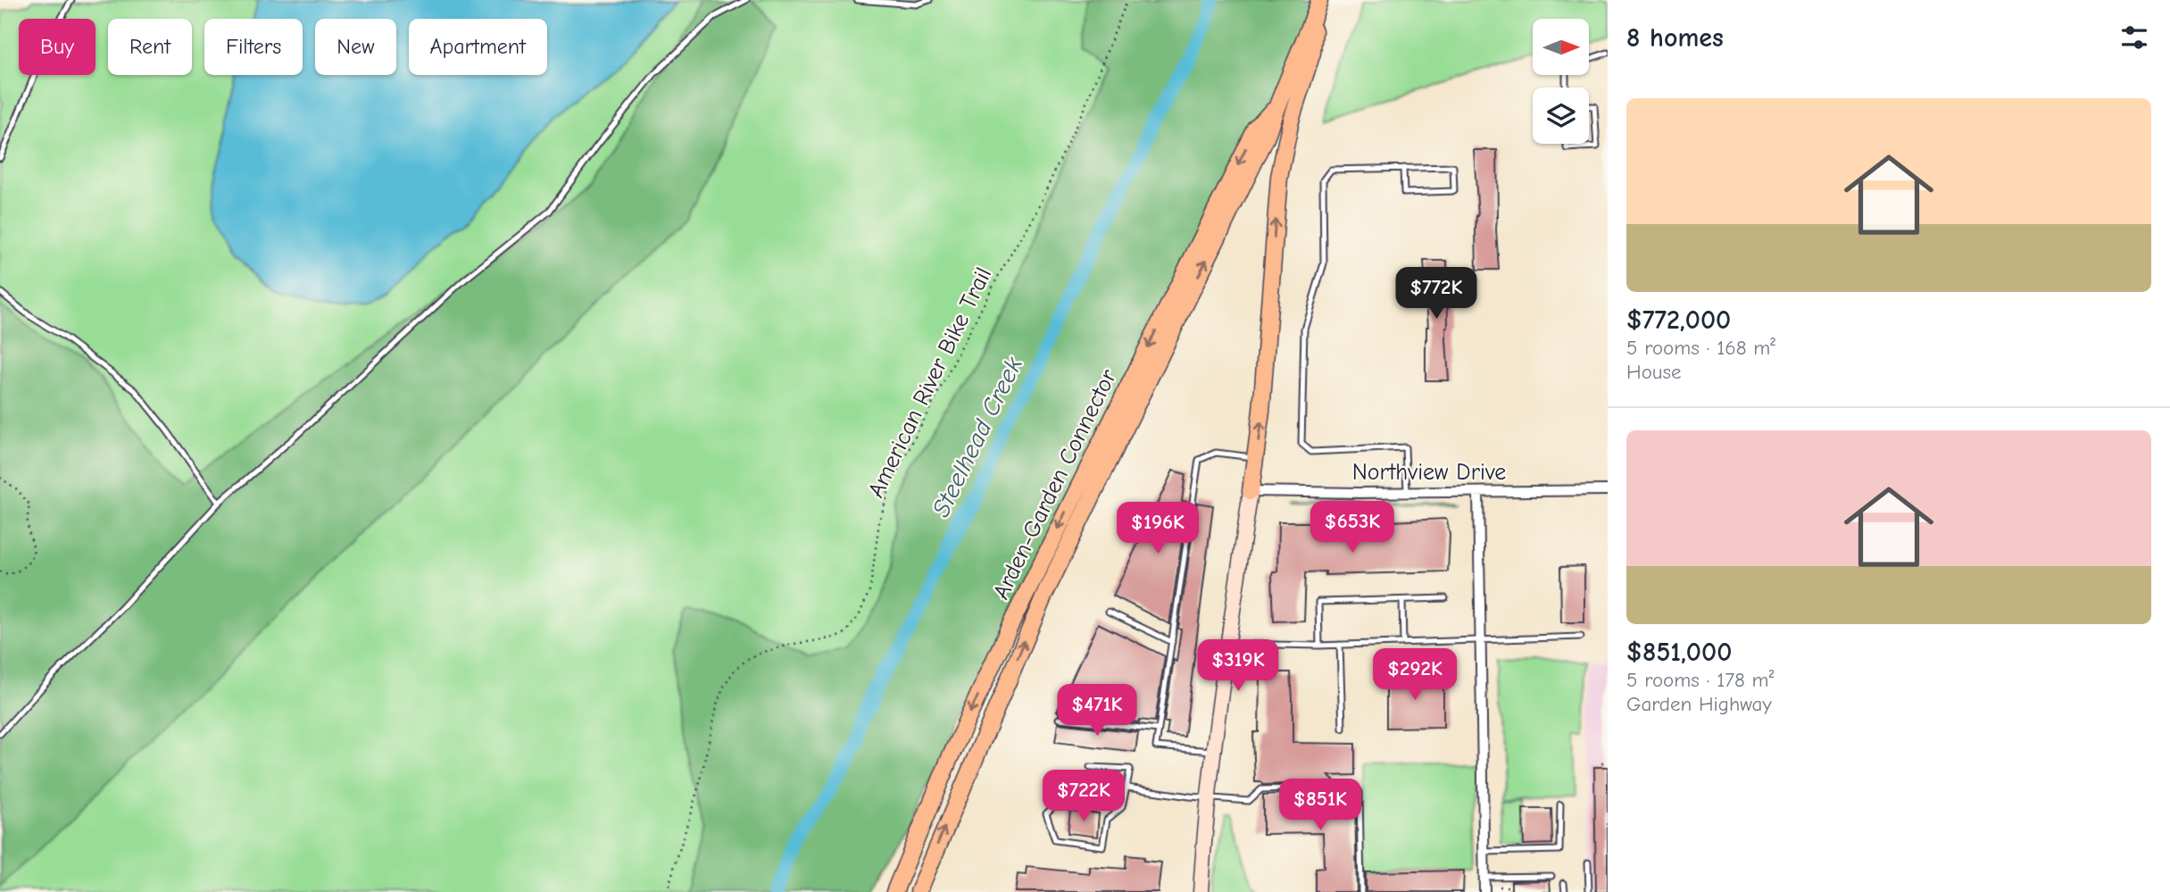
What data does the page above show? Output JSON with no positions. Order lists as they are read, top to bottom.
{
  "streets": {
    "main road": ["Arden-Garden Connector"],
    "street": ["Northview Drive"],
    "path": ["American River Bike Trail"]
  },
  "water": ["Steelhead Creek"],
  "north": "right",
  "page": {
    "heading": "8 homes",
    "chip": [
      "Buy",
      "Rent",
      "Filters",
      "New",
      "Apartment"
    ],
    "list": [
      {
        "name": "$772,000",
        "note": "5 rooms · 168 m² · House"
      },
      {
        "name": "$851,000",
        "note": "5 rooms · 178 m² · Garden Highway"
      }
    ],
    "price": [
      "$772K",
      "$653K",
      "$196K",
      "$319K",
      "$292K",
      "$471K",
      "$722K",
      "$851K"
    ]
  }
}
